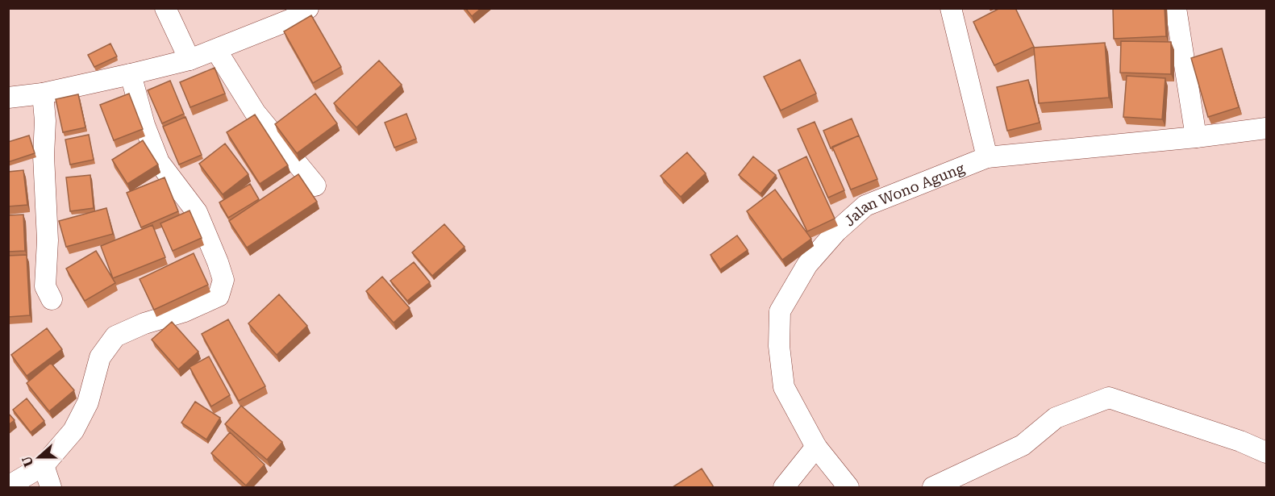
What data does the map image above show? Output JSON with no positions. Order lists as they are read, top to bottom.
{
  "streets": {
    "street": ["Jalan Wono Agung"]
  },
  "north": "left"
}
